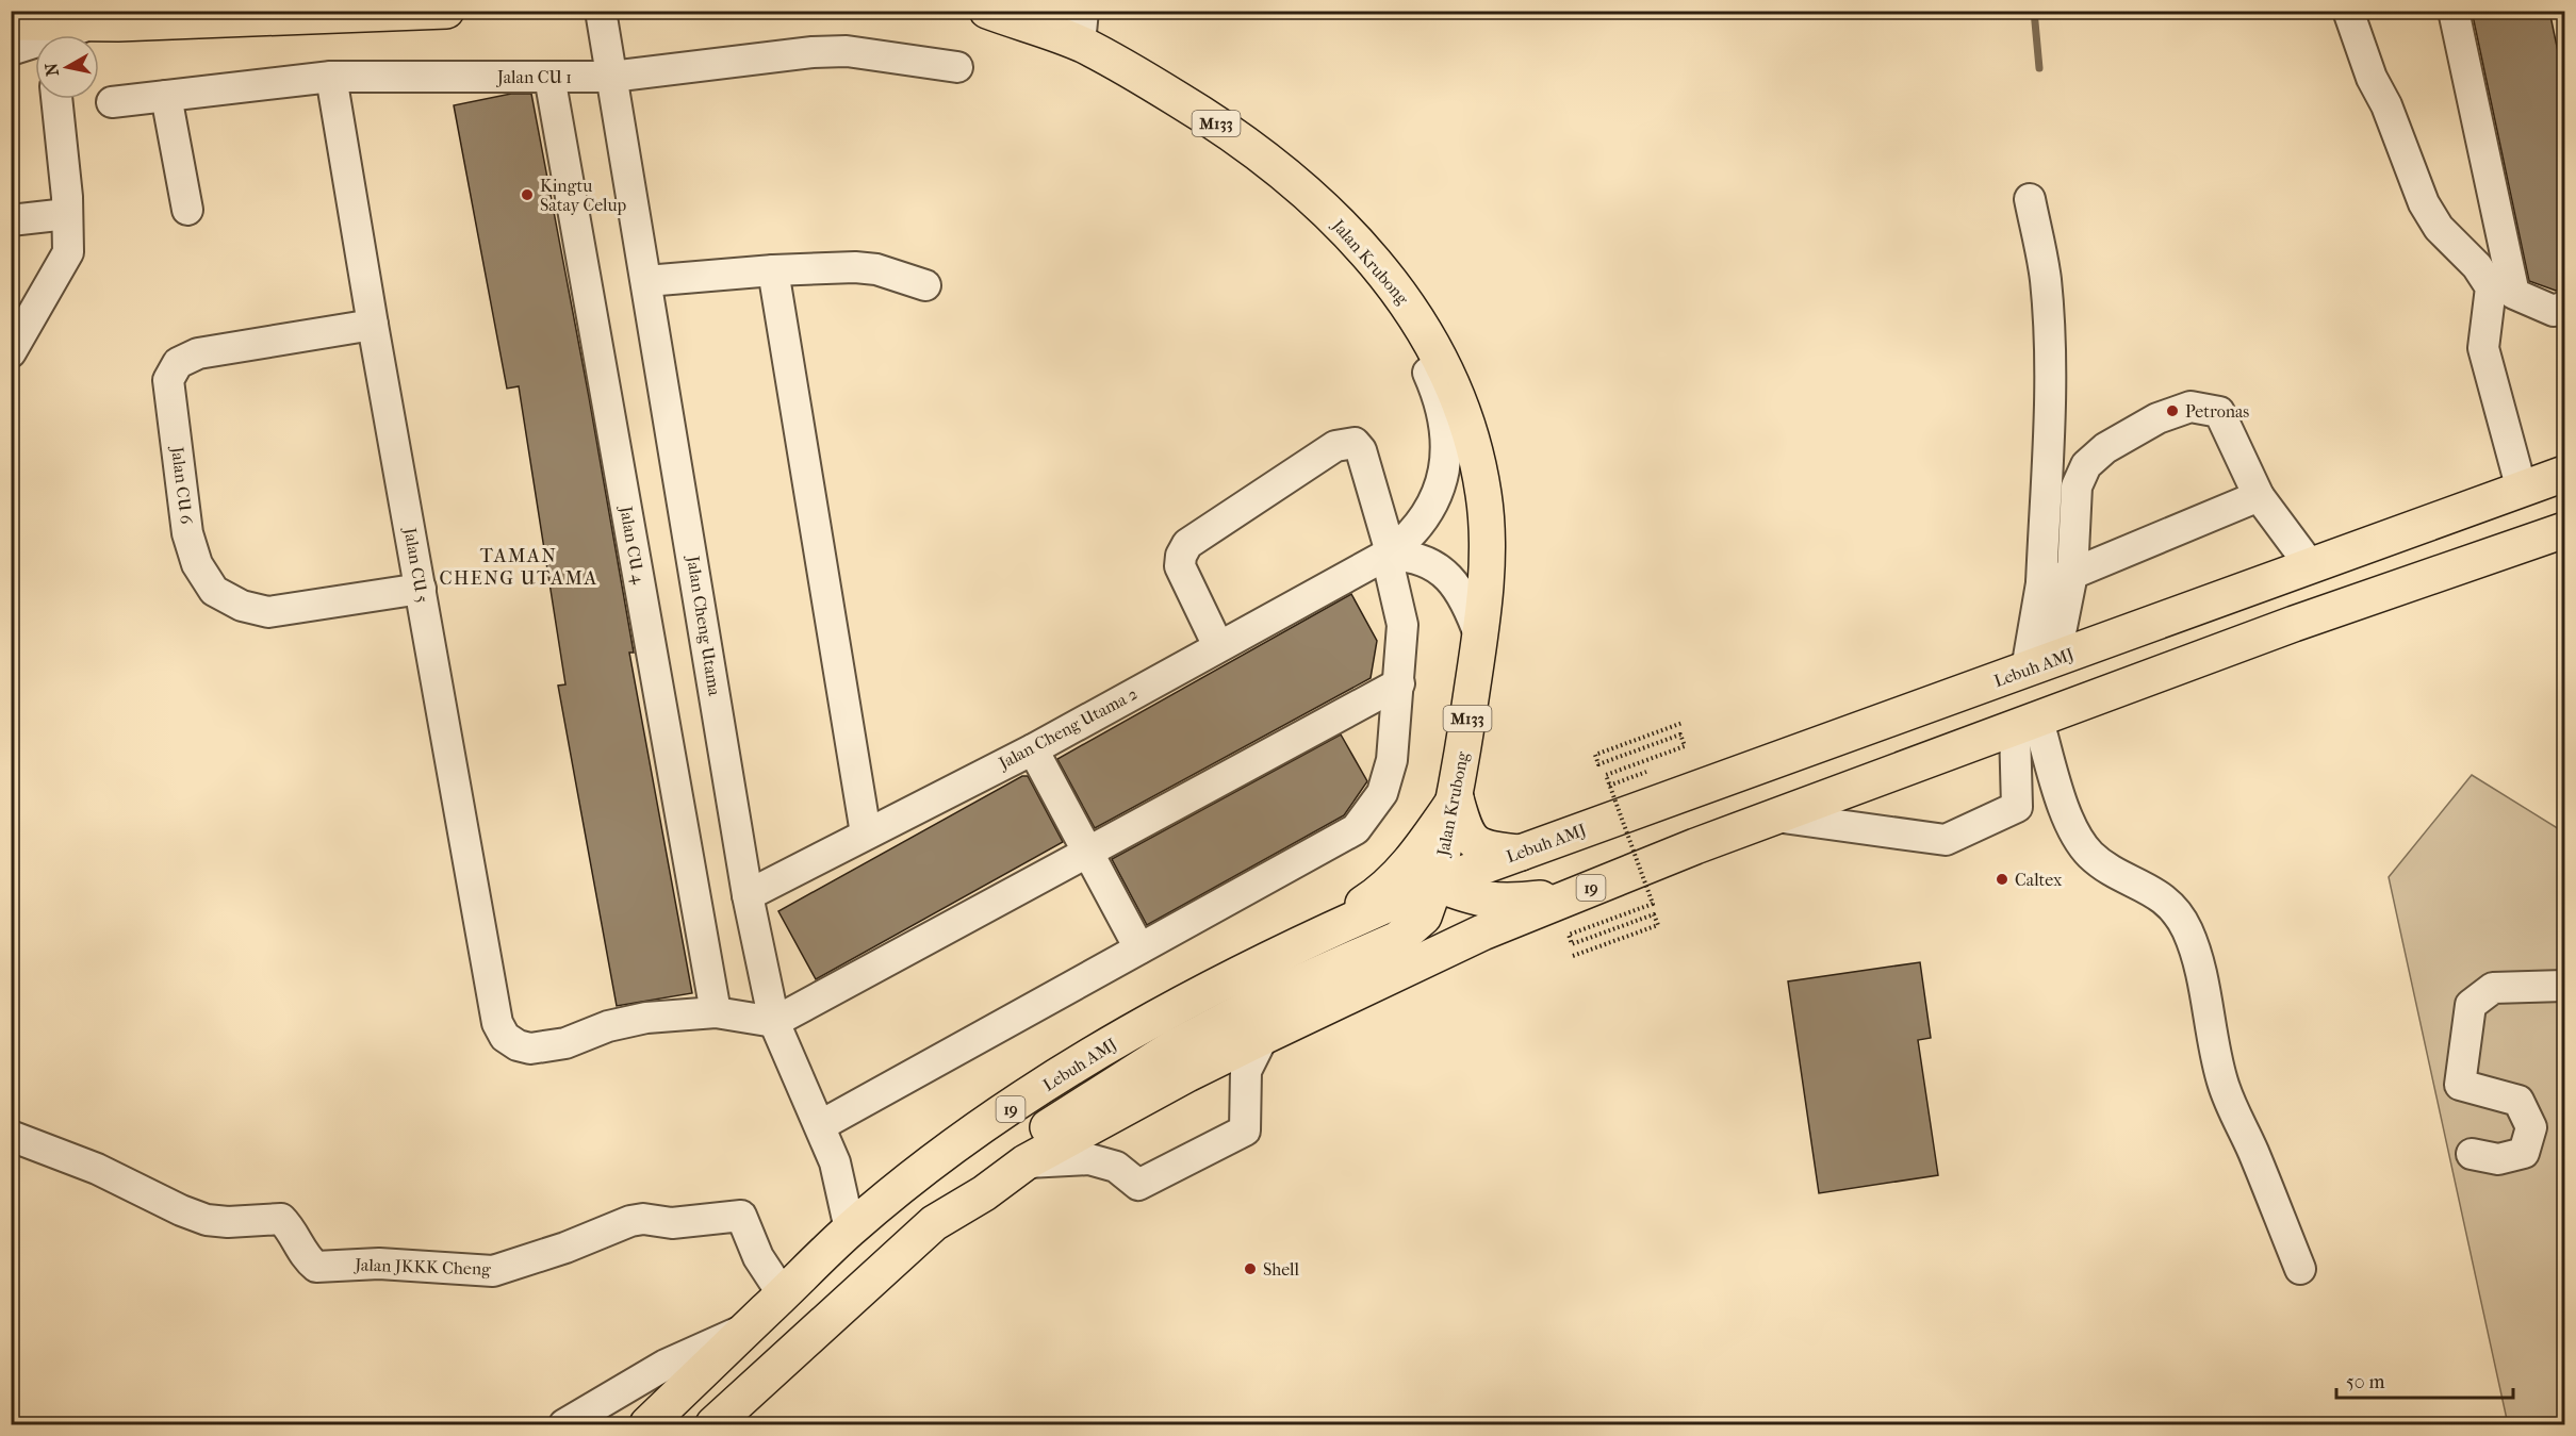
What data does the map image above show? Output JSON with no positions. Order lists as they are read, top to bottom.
{
  "streets": {
    "main road": [
      "M133",
      "Jalan Krubong",
      "Lebuh AMJ",
      "19"
    ],
    "street": [
      "Jalan CU 1",
      "Jalan CU 6",
      "Jalan CU 4",
      "Jalan CU 5",
      "Jalan Cheng Utama",
      "Jalan Cheng Utama 2",
      "Jalan JKKK Cheng"
    ]
  },
  "crossings": [
    ["Jalan CU 1", "Jalan CU 4"],
    ["Jalan CU 1", "Jalan CU 5"],
    ["Jalan CU 1", "Jalan Cheng Utama"],
    ["Jalan Krubong", "Lebuh AMJ"],
    ["Jalan Krubong", "Jalan Cheng Utama 2"],
    ["Jalan Krubong", "19"],
    ["Jalan CU 6", "Jalan CU 5"],
    ["Jalan CU 4", "Jalan CU 5"],
    ["Jalan Cheng Utama", "Lebuh AMJ"],
    ["Jalan Cheng Utama", "Jalan Cheng Utama 2"],
    ["Lebuh AMJ", "Jalan JKKK Cheng"]
  ],
  "districts": ["TAMAN CHENG UTAMA"],
  "places": [
    "Kingtu Satay Celup",
    "Petronas",
    "Caltex",
    "Shell"
  ],
  "scale_bar": "50 m",
  "north": "left"
}
